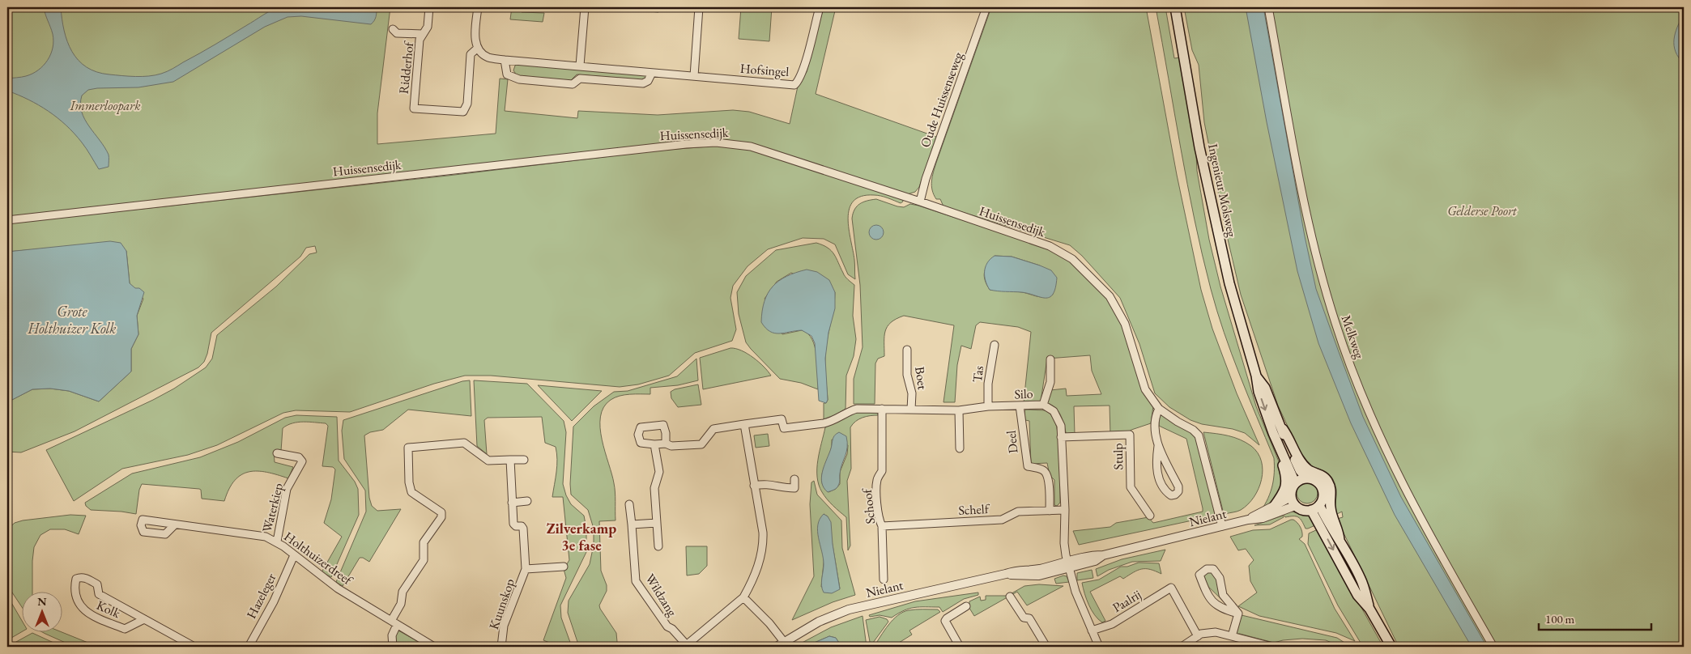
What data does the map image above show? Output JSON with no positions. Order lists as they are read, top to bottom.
{
  "streets": {
    "main road": ["Ingenieur Molsweg"],
    "street": [
      "Ridderhof",
      "Hofsingel",
      "Oude Huissenseweg",
      "Huissensedijk",
      "Melkweg",
      "Tas",
      "Boet",
      "Silo",
      "Deel",
      "Stulp",
      "Schoof",
      "Waterkiep",
      "Schelf",
      "Nielant",
      "Holthuizerdreef",
      "Wildzang",
      "Hazeleger",
      "Paalrij",
      "Kuunskop",
      "Kolk"
    ]
  },
  "crossings": [
    ["Ridderhof", "Hofsingel"],
    ["Oude Huissenseweg", "Huissensedijk"],
    ["Huissensedijk", "Nielant"],
    ["Ingenieur Molsweg", "Nielant"],
    ["Tas", "Silo"],
    ["Boet", "Silo"],
    ["Silo", "Deel"],
    ["Silo", "Stulp"],
    ["Silo", "Schoof"],
    ["Silo", "Schelf"],
    ["Silo", "Nielant"],
    ["Silo", "Paalrij"],
    ["Deel", "Schelf"],
    ["Schoof", "Schelf"],
    ["Waterkiep", "Holthuizerdreef"],
    ["Holthuizerdreef", "Hazeleger"]
  ],
  "districts": ["Zilverkamp 3e fase"],
  "water": ["Grote Holthuizer Kolk"],
  "parks": ["Immerloopark", "Gelderse Poort"],
  "scale_bar": "100 m",
  "north": "top"
}
